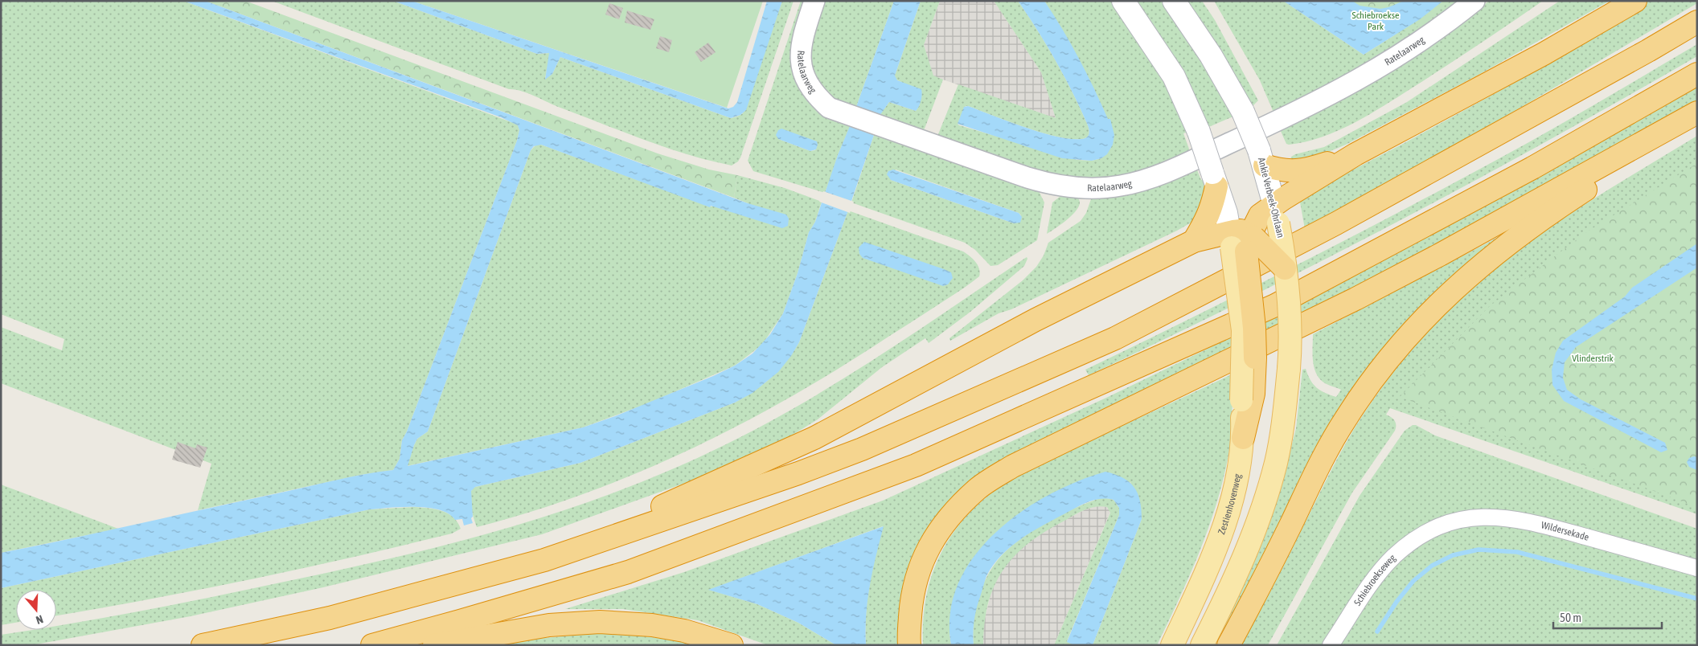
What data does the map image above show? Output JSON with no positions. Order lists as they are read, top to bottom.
{
  "streets": {
    "main road": ["Ankie Verbeek-Ohrlaan", "Zestienhovenweg"],
    "street": ["Ratelaarweg", "Wildersekade", "Schiebroekseweg"]
  },
  "crossings": [
    ["Wildersekade", "Schiebroekseweg"]
  ],
  "parks": ["Schiebroekse Park", "Vlinderstrik"],
  "scale_bar": "50 m",
  "north": "bottom"
}
